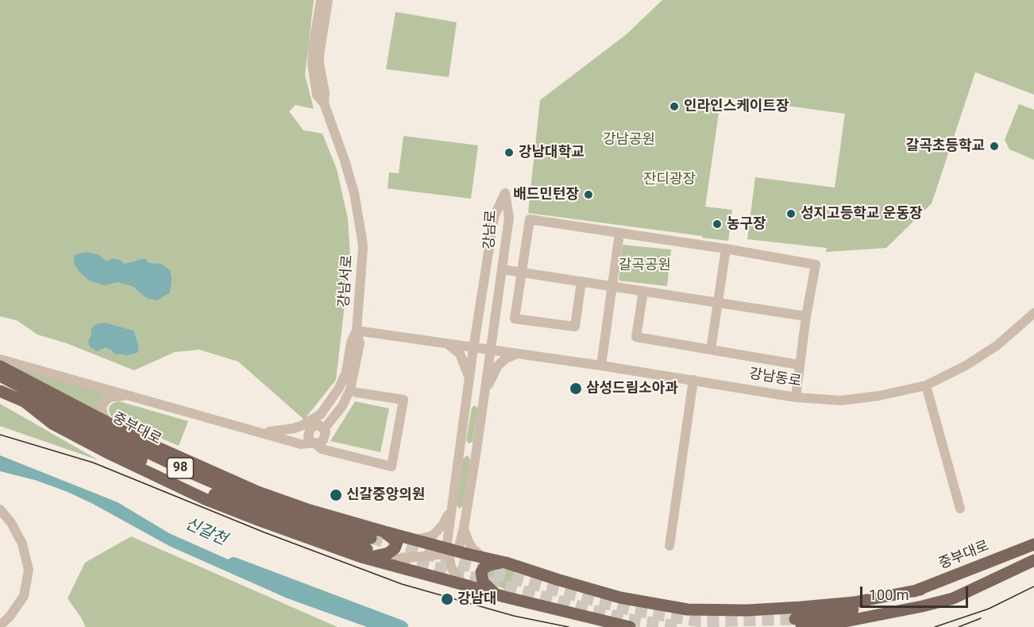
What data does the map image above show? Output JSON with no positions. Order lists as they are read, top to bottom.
{
  "streets": {
    "main road": ["중부대로", "98"],
    "street": ["강남로", "강남서로", "강남동로"]
  },
  "crossings": [
    ["강남로", "강남동로"],
    ["강남서로", "중부대로"]
  ],
  "water": ["신갈천"],
  "parks": ["강남공원", "잔디광장", "갈곡공원"],
  "places": [
    "인라인스케이트장",
    "갈곡초등학교",
    "강남대학교",
    "배드민턴장",
    "성지고등학교 운동장",
    "농구장",
    "삼성드림소아과",
    "신갈중앙의원",
    "강남대"
  ],
  "scale_bar": "100 m"
}
